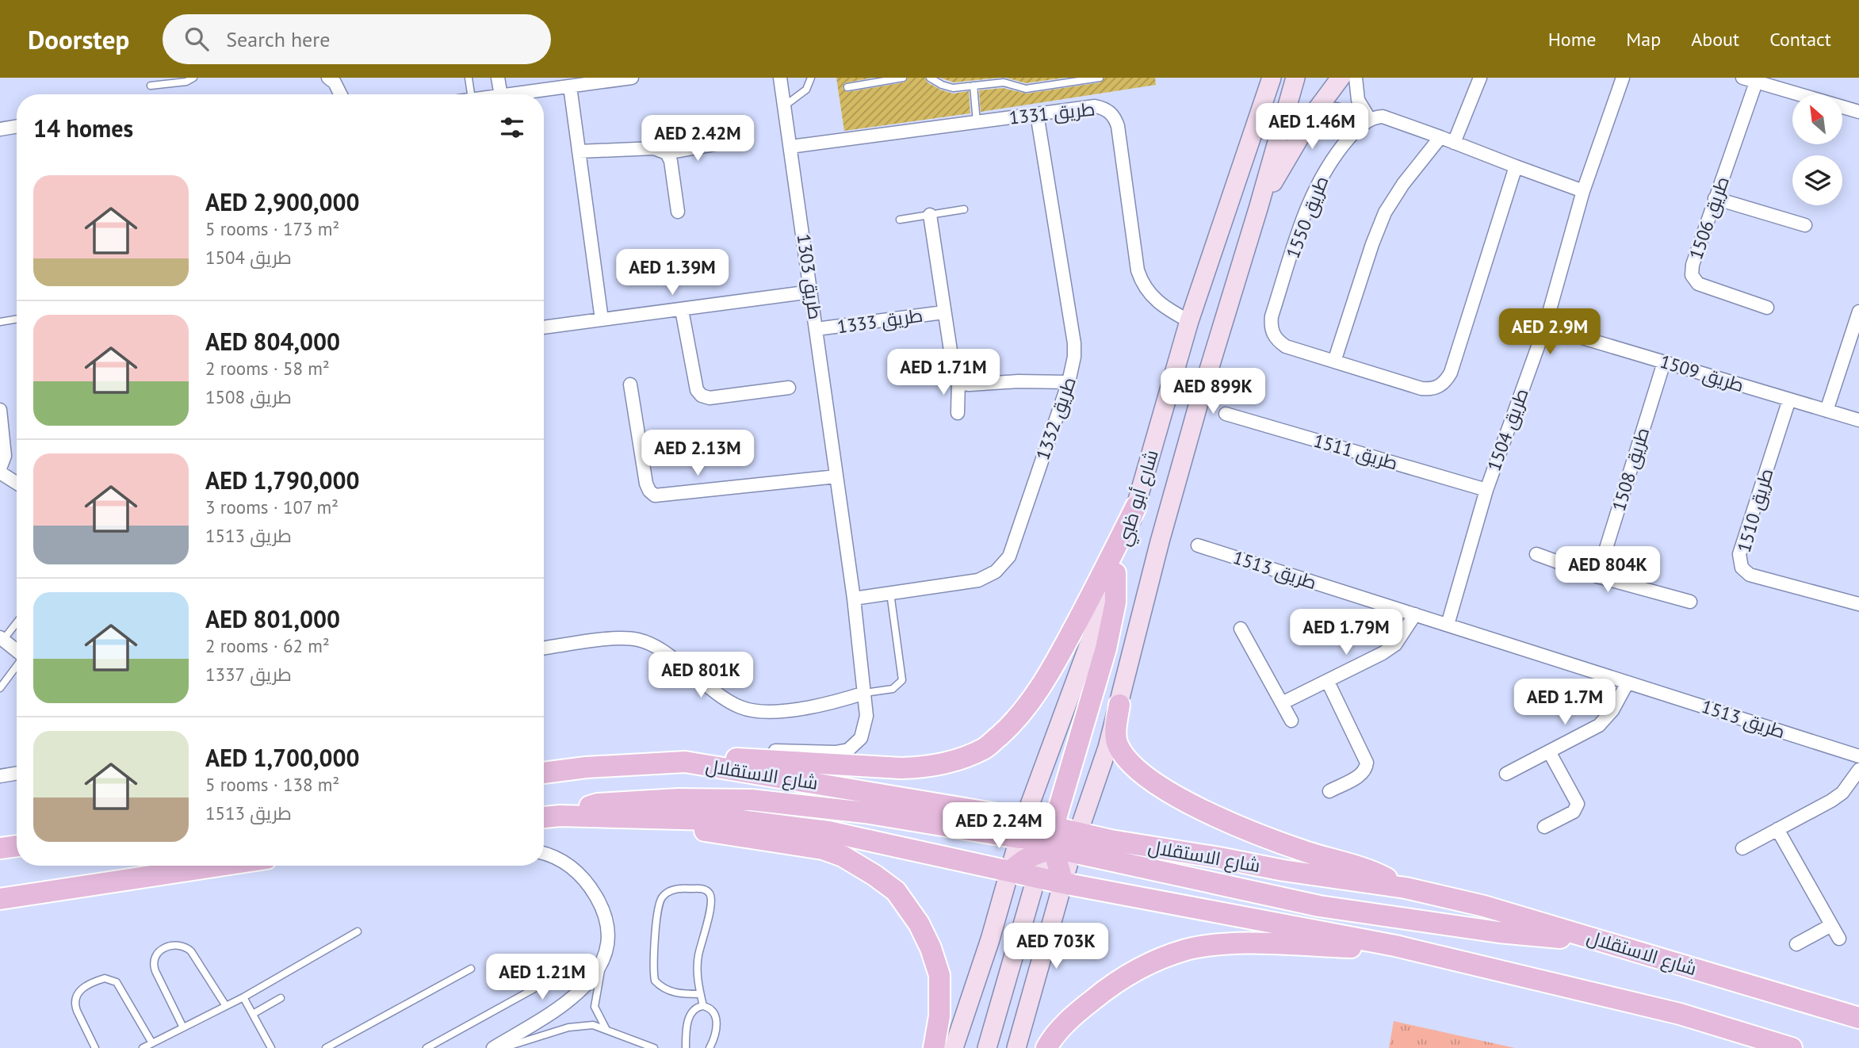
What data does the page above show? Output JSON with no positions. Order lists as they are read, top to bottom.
{
  "streets": {
    "main road": ["شارع أبو ظبي", "شارع الاستقلال"],
    "street": [
      "طريق 1331",
      "طريق 1550",
      "طريق 1506",
      "طريق 1303",
      "طريق 1333",
      "طريق 1509",
      "طريق 1332",
      "طريق 1504",
      "طريق 1511",
      "طريق 1508",
      "طريق 1510",
      "طريق 1513"
    ]
  },
  "crossings": [
    ["طريق 1331", "طريق 1303"],
    ["طريق 1331", "طريق 1332"],
    ["طريق 1331", "شارع أبو ظبي"],
    ["طريق 1303", "طريق 1333"],
    ["طريق 1303", "طريق 1332"],
    ["طريق 1509", "طريق 1504"],
    ["طريق 1509", "طريق 1508"],
    ["طريق 1509", "طريق 1510"],
    ["طريق 1504", "طريق 1511"],
    ["طريق 1504", "طريق 1513"],
    ["شارع أبو ظبي", "شارع الاستقلال"]
  ],
  "north": "top left",
  "page": {
    "header": "Doorstep",
    "search": "Search here",
    "nav": [
      "Home",
      "Map",
      "About",
      "Contact"
    ],
    "heading": "14 homes",
    "price": [
      "AED 1.46M",
      "AED 2.42M",
      "AED 1.39M",
      "AED 2.9M",
      "AED 1.71M",
      "AED 899K",
      "AED 2.13M",
      "AED 804K",
      "AED 1.79M",
      "AED 801K",
      "AED 1.7M",
      "AED 2.24M",
      "AED 703K",
      "AED 1.21M"
    ],
    "list": [
      {
        "name": "AED 2,900,000",
        "note": "5 rooms · 173 m² · طريق 1504"
      },
      {
        "name": "AED 804,000",
        "note": "2 rooms · 58 m² · طريق 1508"
      },
      {
        "name": "AED 1,790,000",
        "note": "3 rooms · 107 m² · طريق 1513"
      },
      {
        "name": "AED 801,000",
        "note": "2 rooms · 62 m² · طريق 1337"
      },
      {
        "name": "AED 1,700,000",
        "note": "5 rooms · 138 m² · طريق 1513"
      }
    ]
  }
}
